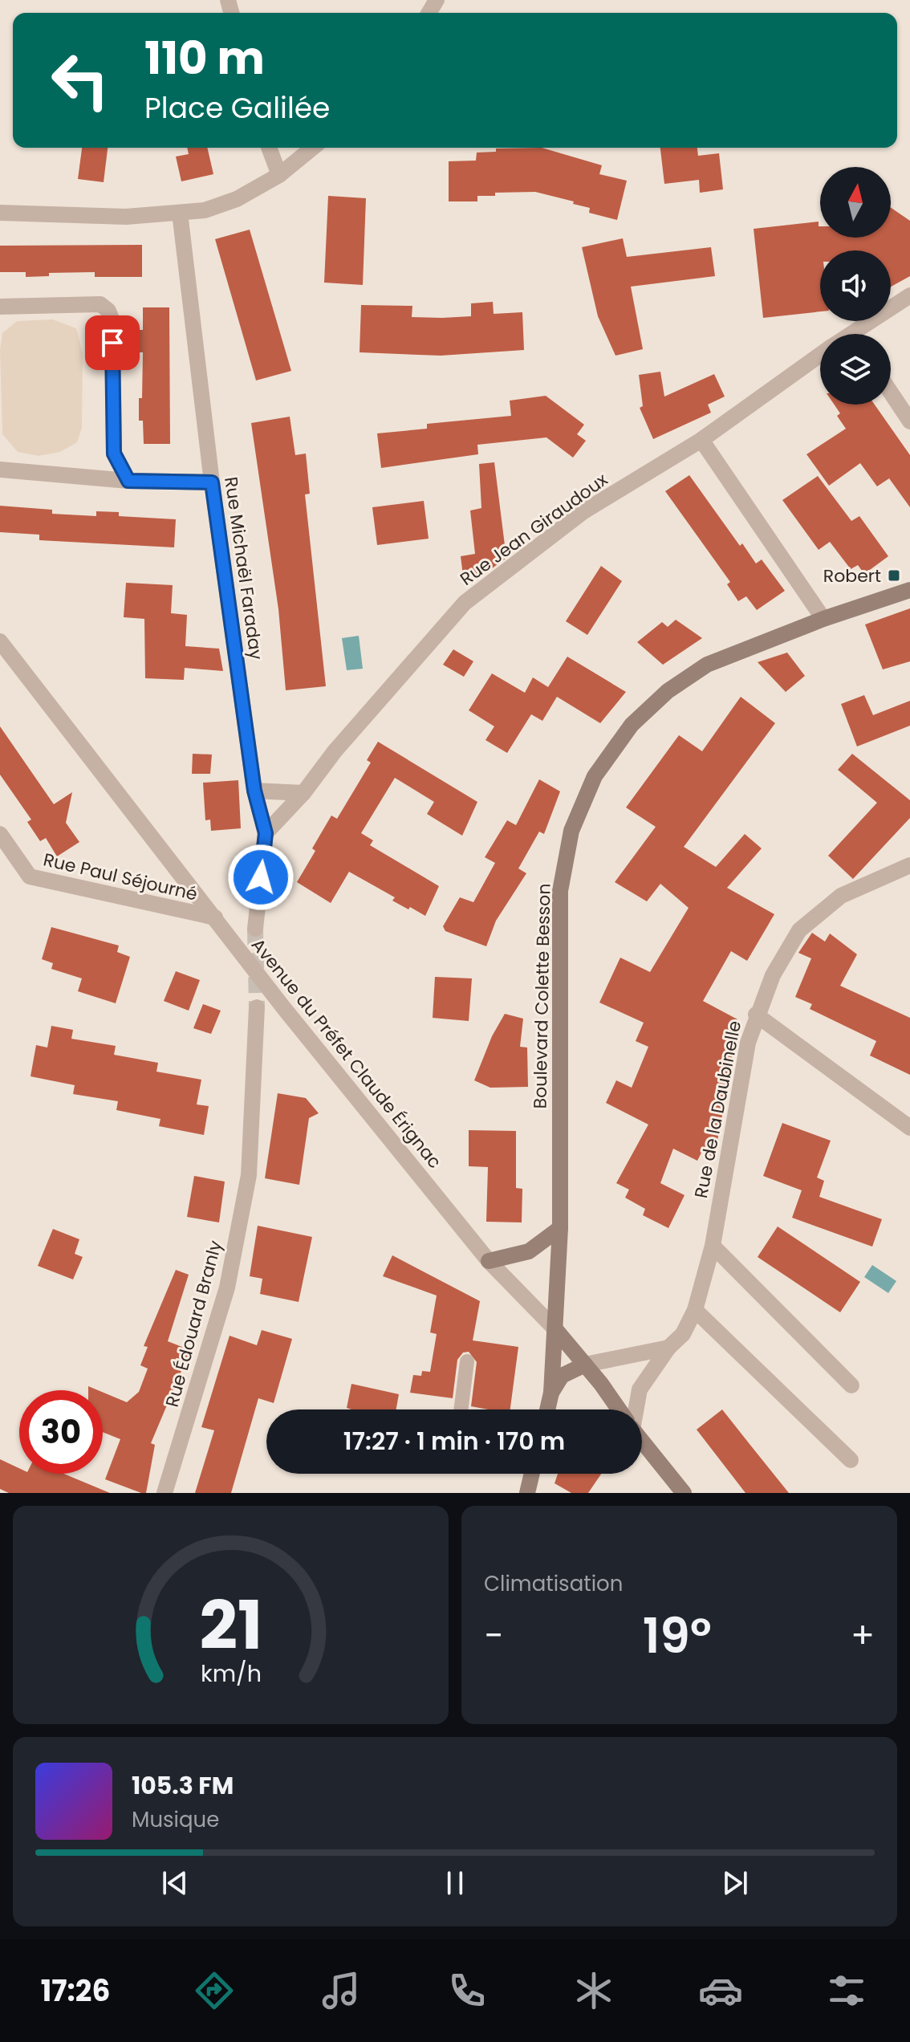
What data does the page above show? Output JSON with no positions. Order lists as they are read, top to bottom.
{
  "streets": {
    "main road": ["Boulevard Colette Besson"],
    "street": [
      "Rue Jean Giraudoux",
      "Rue Michaël Faraday",
      "Rue Paul Séjourné",
      "Avenue du Préfet Claude Érignac",
      "Rue de la Daubinelle",
      "Rue Édouard Branly"
    ]
  },
  "crossings": [
    ["Rue Jean Giraudoux", "Rue Michaël Faraday"],
    ["Rue Paul Séjourné", "Avenue du Préfet Claude Érignac"],
    ["Boulevard Colette Besson", "Avenue du Préfet Claude Érignac"]
  ],
  "places": {
    "transit": ["Robert"]
  },
  "north": "top",
  "page": {
    "turn": ["110 m", "Place Galilée"],
    "limit": "30",
    "trip": "17:27 · 1 min · 170 m",
    "tile": "Climatisation",
    "heat": ["−", "19°", "+"],
    "song": ["105.3 FM", "Musique"],
    "tabs": "17:26",
    "gauge": ["21", "km/h"]
  }
}
